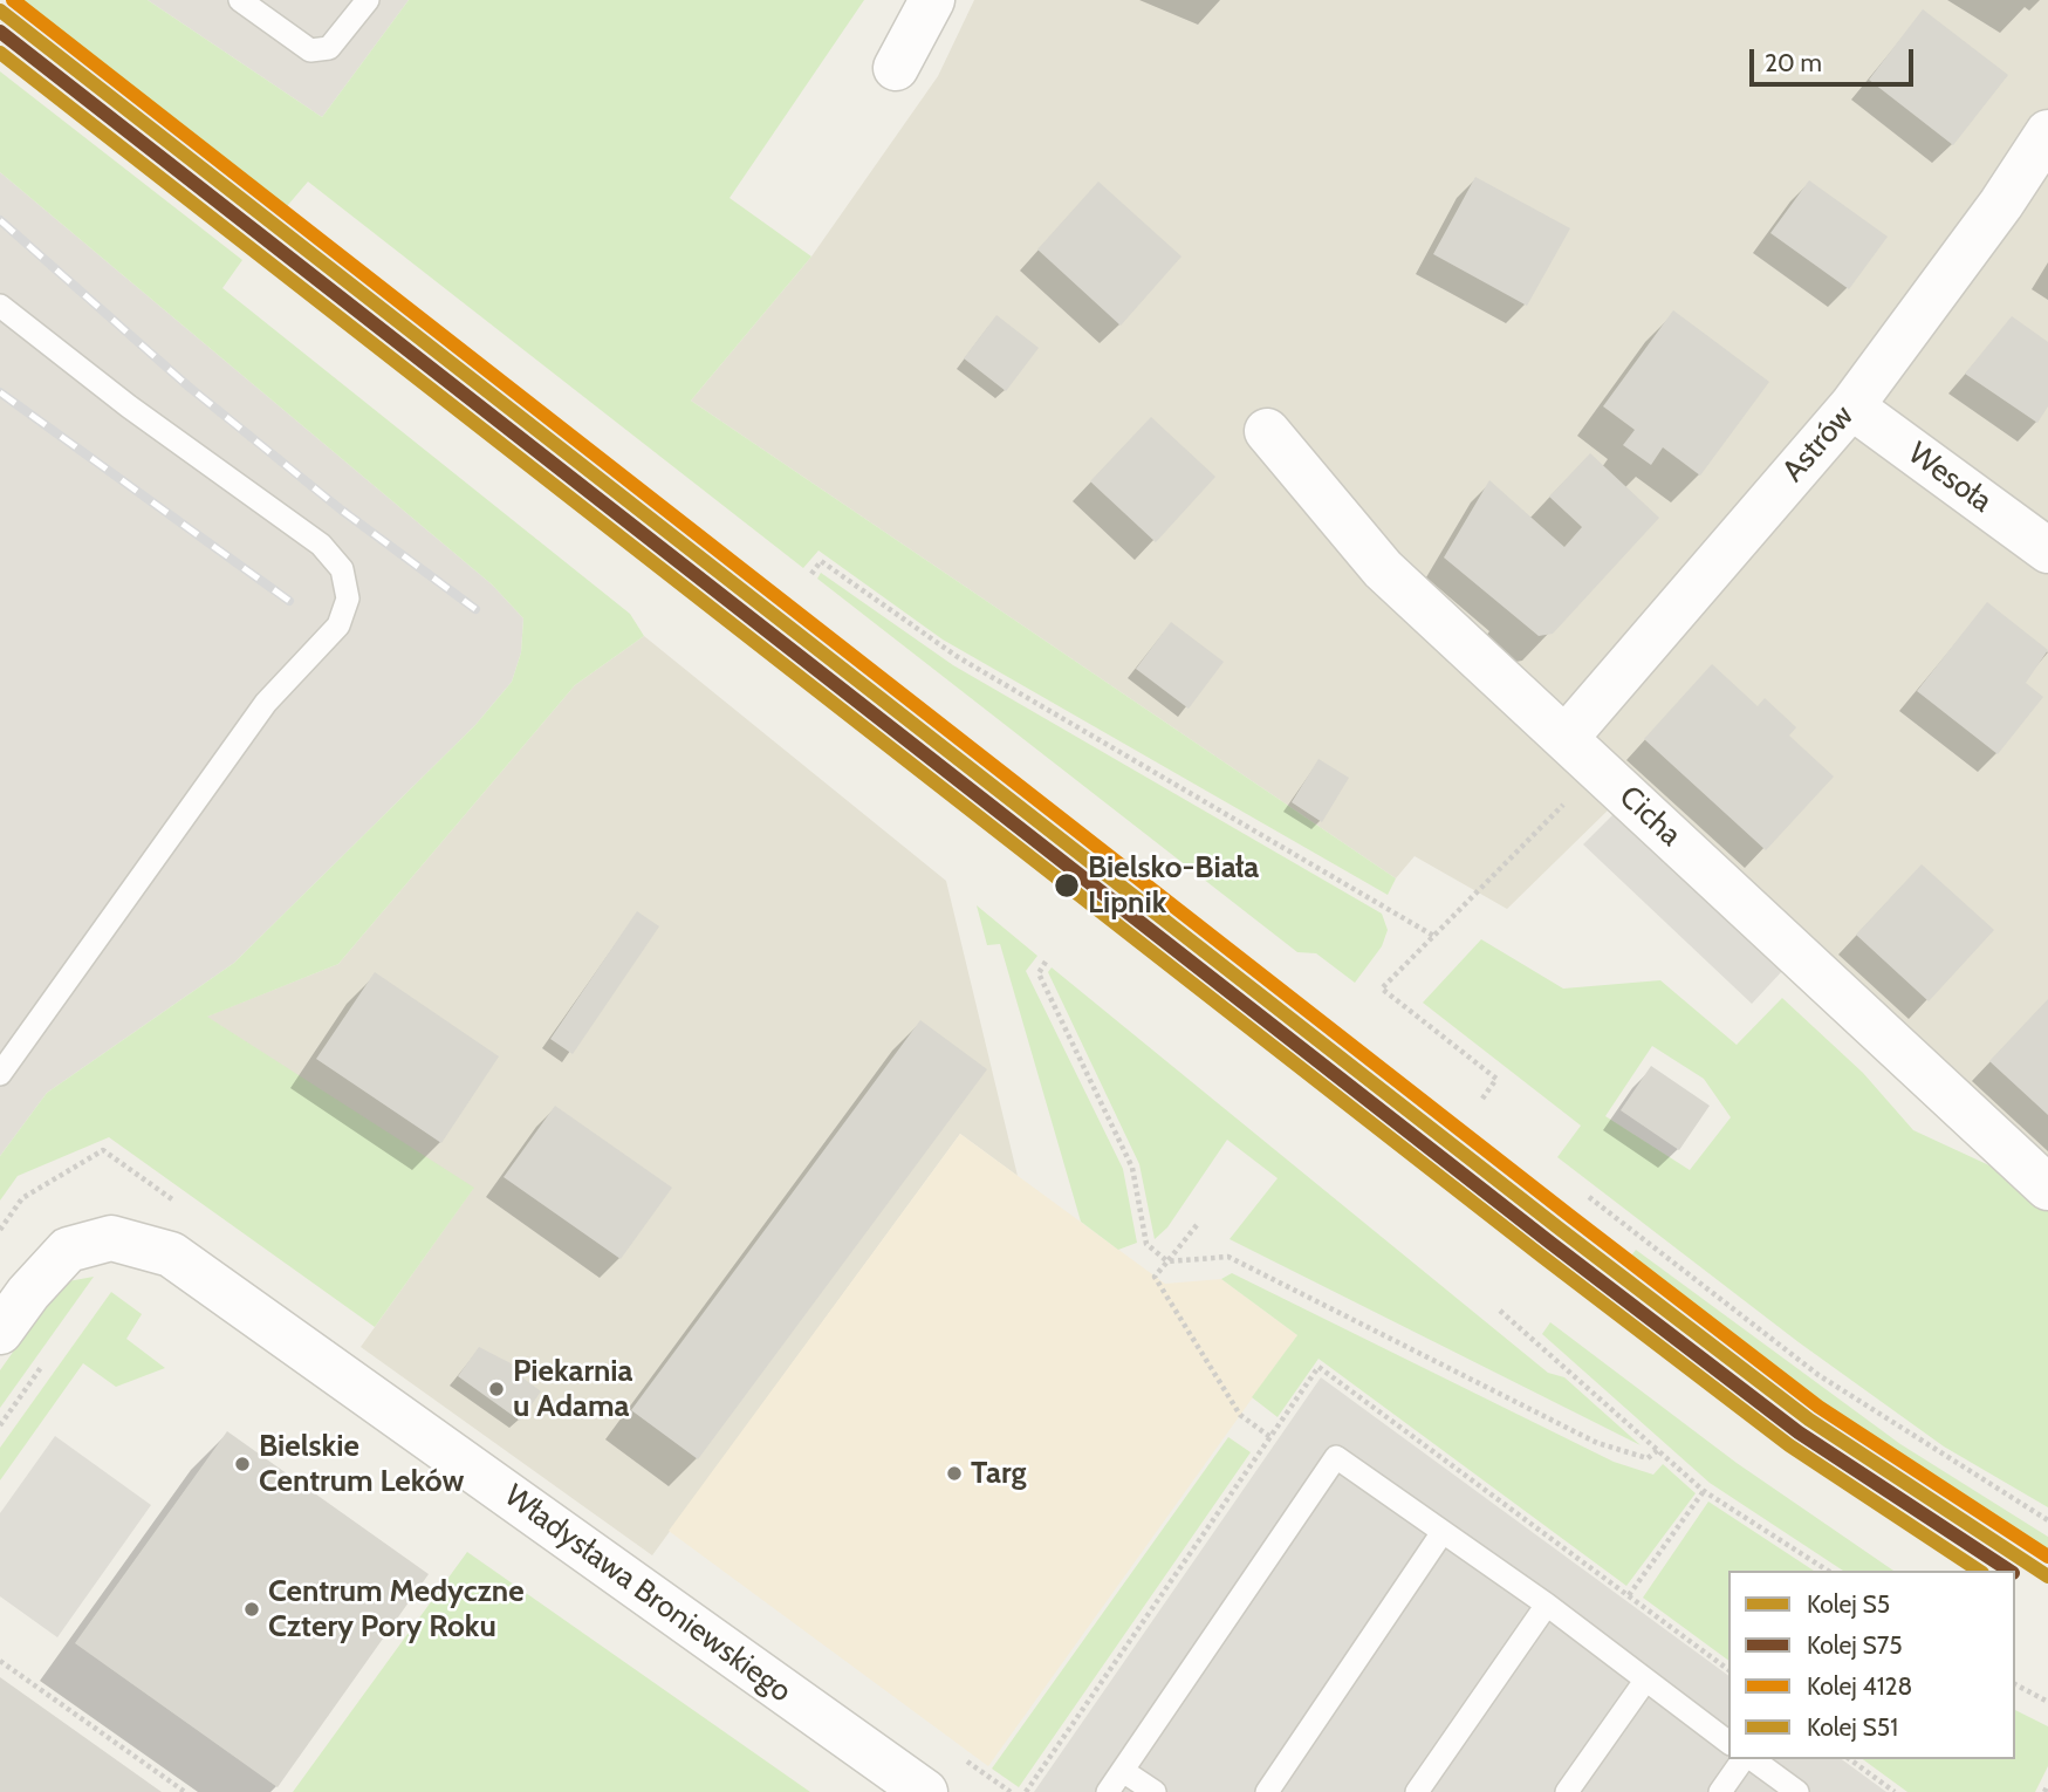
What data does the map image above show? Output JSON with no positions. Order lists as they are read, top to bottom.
{
  "streets": {
    "street": [
      "Astrów",
      "Wesoła",
      "Cicha",
      "Władysława Broniewskiego"
    ]
  },
  "crossings": [
    ["Astrów", "Wesoła"],
    ["Astrów", "Cicha"]
  ],
  "places": [
    "Bielsko-Biała Lipnik",
    "Piekarnia u Adama",
    "Bielskie Centrum Leków",
    "Targ",
    "Centrum Medyczne Cztery Pory Roku"
  ],
  "lines": [
    "rail line 4128",
    "rail line S5",
    "rail line S75",
    "rail line S51"
  ],
  "legend": [
    "Kolej S5",
    "Kolej S75",
    "Kolej 4128",
    "Kolej S51"
  ],
  "scale_bar": "20 m"
}
